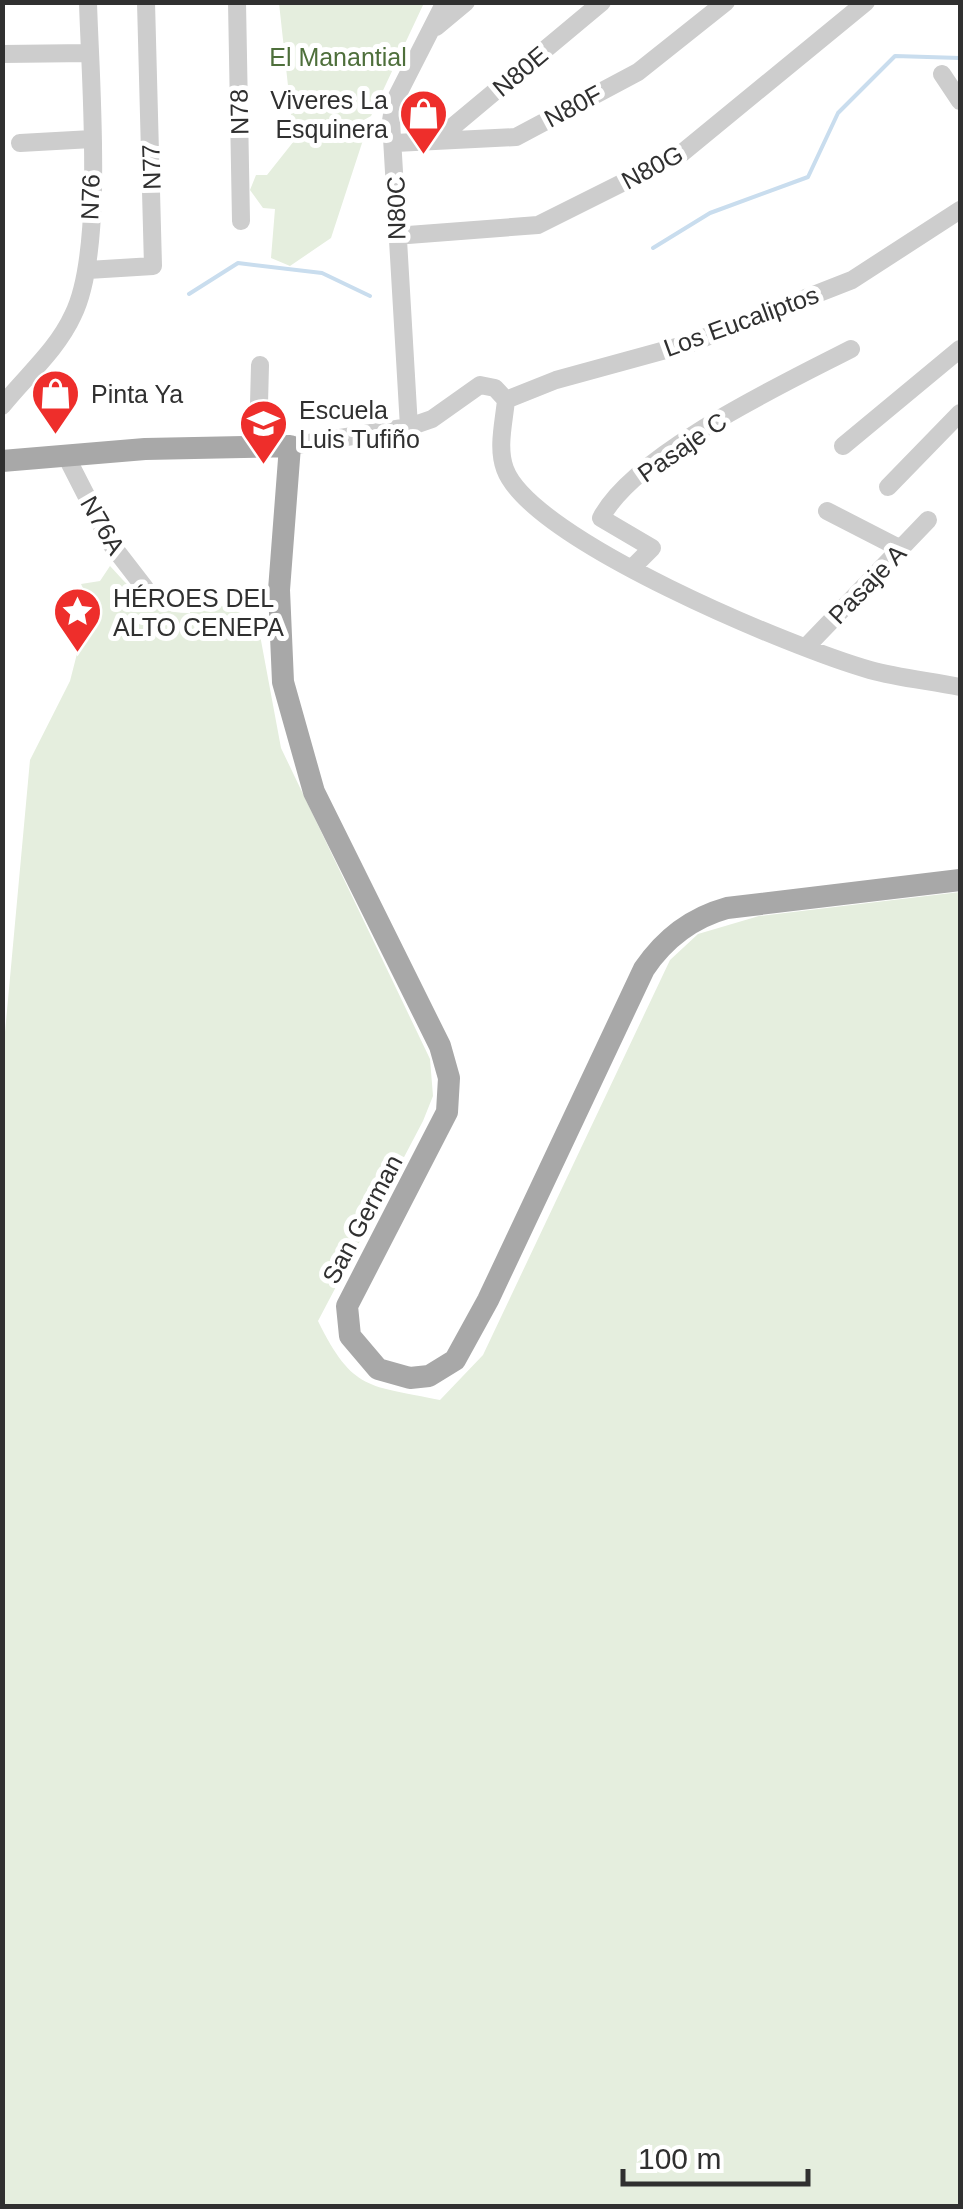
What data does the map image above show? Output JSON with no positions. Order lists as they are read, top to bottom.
{
  "streets": {
    "main road": ["San German"],
    "street": [
      "N80E",
      "N80F",
      "N78",
      "N77",
      "N80G",
      "N76",
      "N80C",
      "Los Eucaliptos",
      "Pasaje C",
      "N76A",
      "Pasaje A"
    ]
  },
  "crossings": [
    ["N80E", "N80F"],
    ["N80F", "N80C"],
    ["N77", "N76"],
    ["N80G", "N80C"]
  ],
  "parks": ["El Manantial"],
  "places": {
    "shop": ["Viveres La Esquinera", "Pinta Ya"],
    "school or university": ["Escuela Luis Tufiño"],
    "place": ["HÉROES DEL ALTO CENEPA"]
  },
  "scale_bar": "100 m"
}
